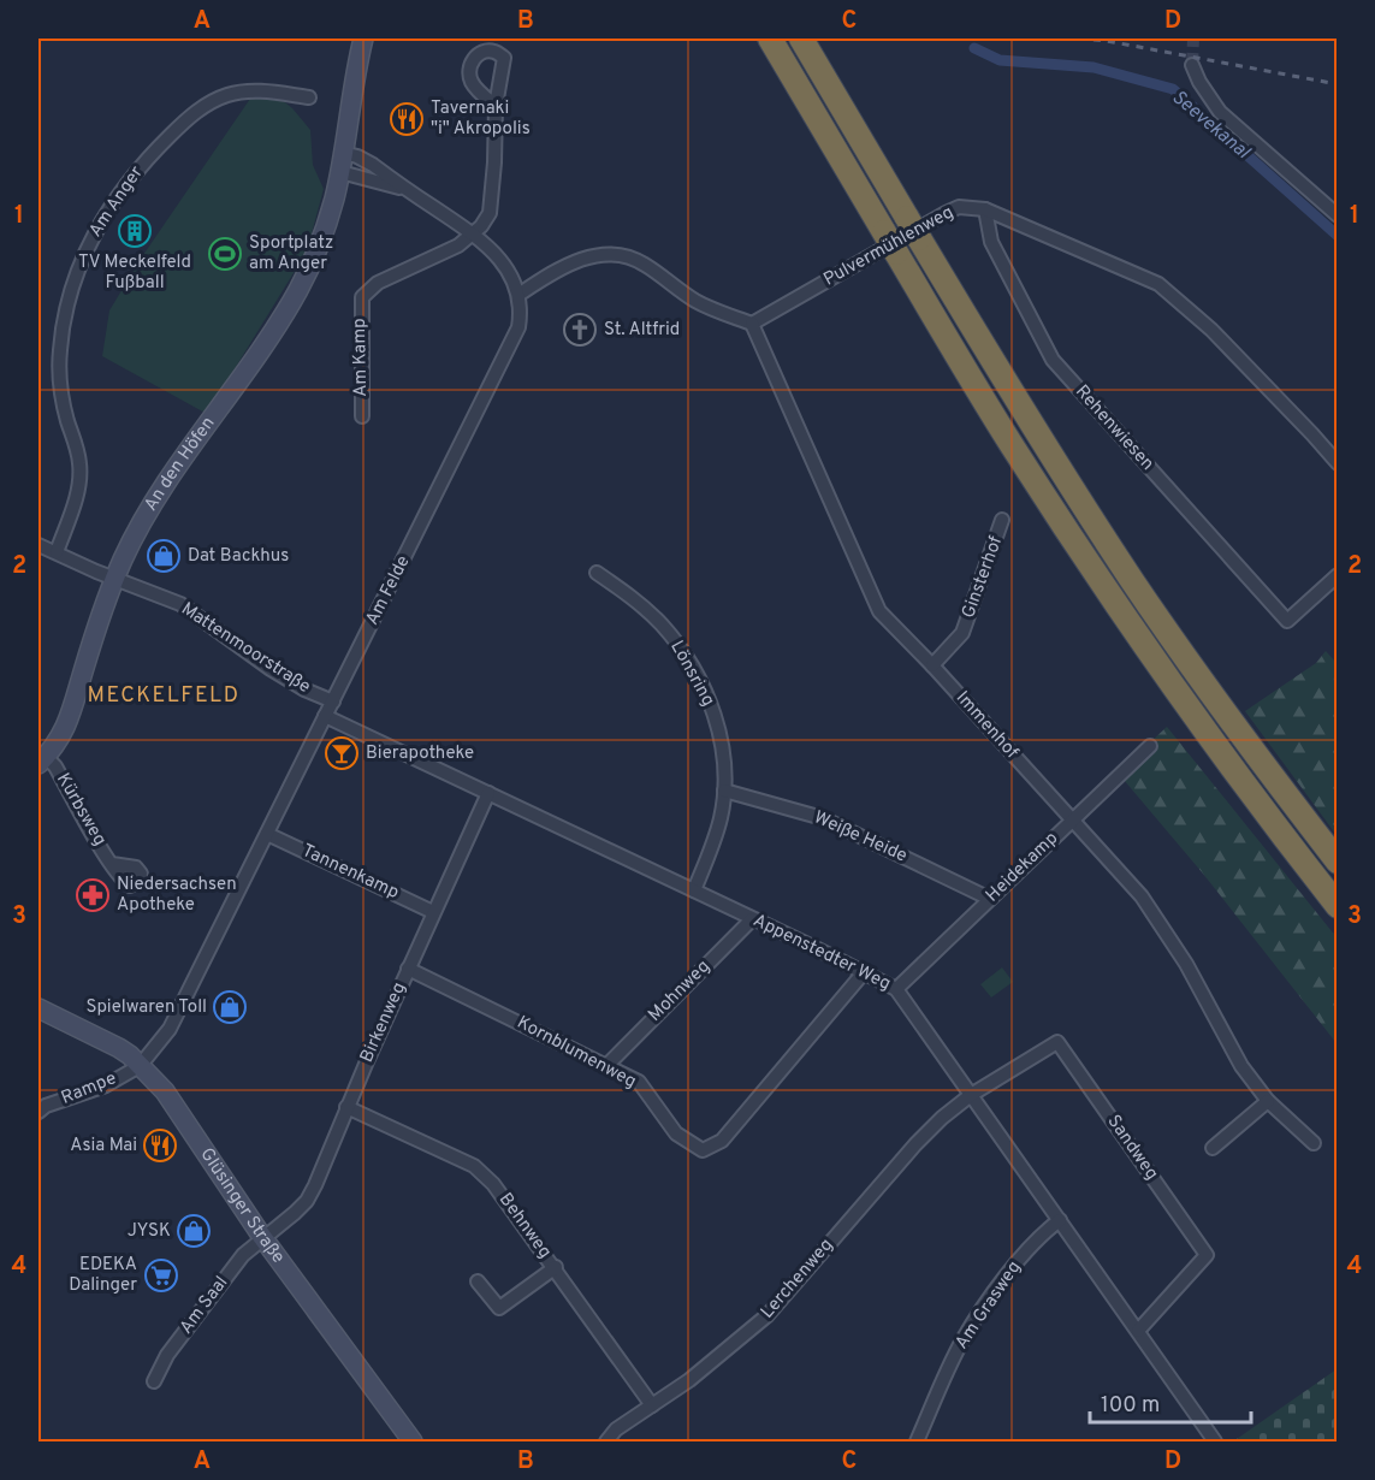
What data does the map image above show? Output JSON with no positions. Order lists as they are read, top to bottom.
{
  "streets": {
    "street": [
      "Am Anger",
      "Pulvermühlenweg",
      "Am Kamp",
      "Rehenwiesen",
      "An den Höfen",
      "Ginsterhof",
      "Am Felde",
      "Mattenmoorstraße",
      "Lönsring",
      "Immenhof",
      "Kürbsweg",
      "Weiße Heide",
      "Heidekamp",
      "Tannenkamp",
      "Appenstedter Weg",
      "Mohnweg",
      "Birkenweg",
      "Kornblumenweg",
      "Rampe",
      "Sandweg",
      "Glüsinger Straße",
      "Behnweg",
      "Lerchenweg",
      "Am Saal",
      "Am Grasweg"
    ]
  },
  "crossings": [
    ["Am Anger", "Mattenmoorstraße"],
    ["Pulvermühlenweg", "Rehenwiesen"],
    ["Pulvermühlenweg", "Immenhof"],
    ["An den Höfen", "Mattenmoorstraße"],
    ["An den Höfen", "Kürbsweg"],
    ["Ginsterhof", "Immenhof"],
    ["Am Felde", "Mattenmoorstraße"],
    ["Am Felde", "Tannenkamp"],
    ["Am Felde", "Appenstedter Weg"],
    ["Am Felde", "Rampe"],
    ["Am Felde", "Glüsinger Straße"],
    ["Lönsring", "Weiße Heide"],
    ["Lönsring", "Appenstedter Weg"],
    ["Immenhof", "Heidekamp"],
    ["Weiße Heide", "Heidekamp"],
    ["Heidekamp", "Appenstedter Weg"],
    ["Tannenkamp", "Birkenweg"],
    ["Appenstedter Weg", "Mohnweg"],
    ["Appenstedter Weg", "Birkenweg"],
    ["Appenstedter Weg", "Kornblumenweg"],
    ["Appenstedter Weg", "Sandweg"],
    ["Appenstedter Weg", "Lerchenweg"],
    ["Appenstedter Weg", "Am Grasweg"],
    ["Mohnweg", "Kornblumenweg"],
    ["Birkenweg", "Kornblumenweg"],
    ["Birkenweg", "Glüsinger Straße"],
    ["Birkenweg", "Behnweg"],
    ["Birkenweg", "Am Saal"],
    ["Rampe", "Glüsinger Straße"],
    ["Sandweg", "Lerchenweg"],
    ["Glüsinger Straße", "Am Saal"],
    ["Behnweg", "Lerchenweg"]
  ],
  "districts": ["MECKELFELD"],
  "water": ["Seevekanal"],
  "places": {
    "restaurant": ["Tavernaki \"i\" Akropolis", "Asia Mai"],
    "building": ["TV Meckelfeld Fußball"],
    "sports": ["Sportplatz am Anger"],
    "church": ["St. Altfrid"],
    "shop": ["Dat Backhus", "Spielwaren Toll", "JYSK"],
    "bar": ["Bierapotheke"],
    "pharmacy": ["Niedersachsen Apotheke"],
    "supermarket": ["EDEKA Dalinger"]
  },
  "scale_bar": "100 m",
  "grid": {
    "columns": [
      "A",
      "B",
      "C",
      "D"
    ],
    "rows": [
      "1",
      "2",
      "3",
      "4"
    ]
  }
}
